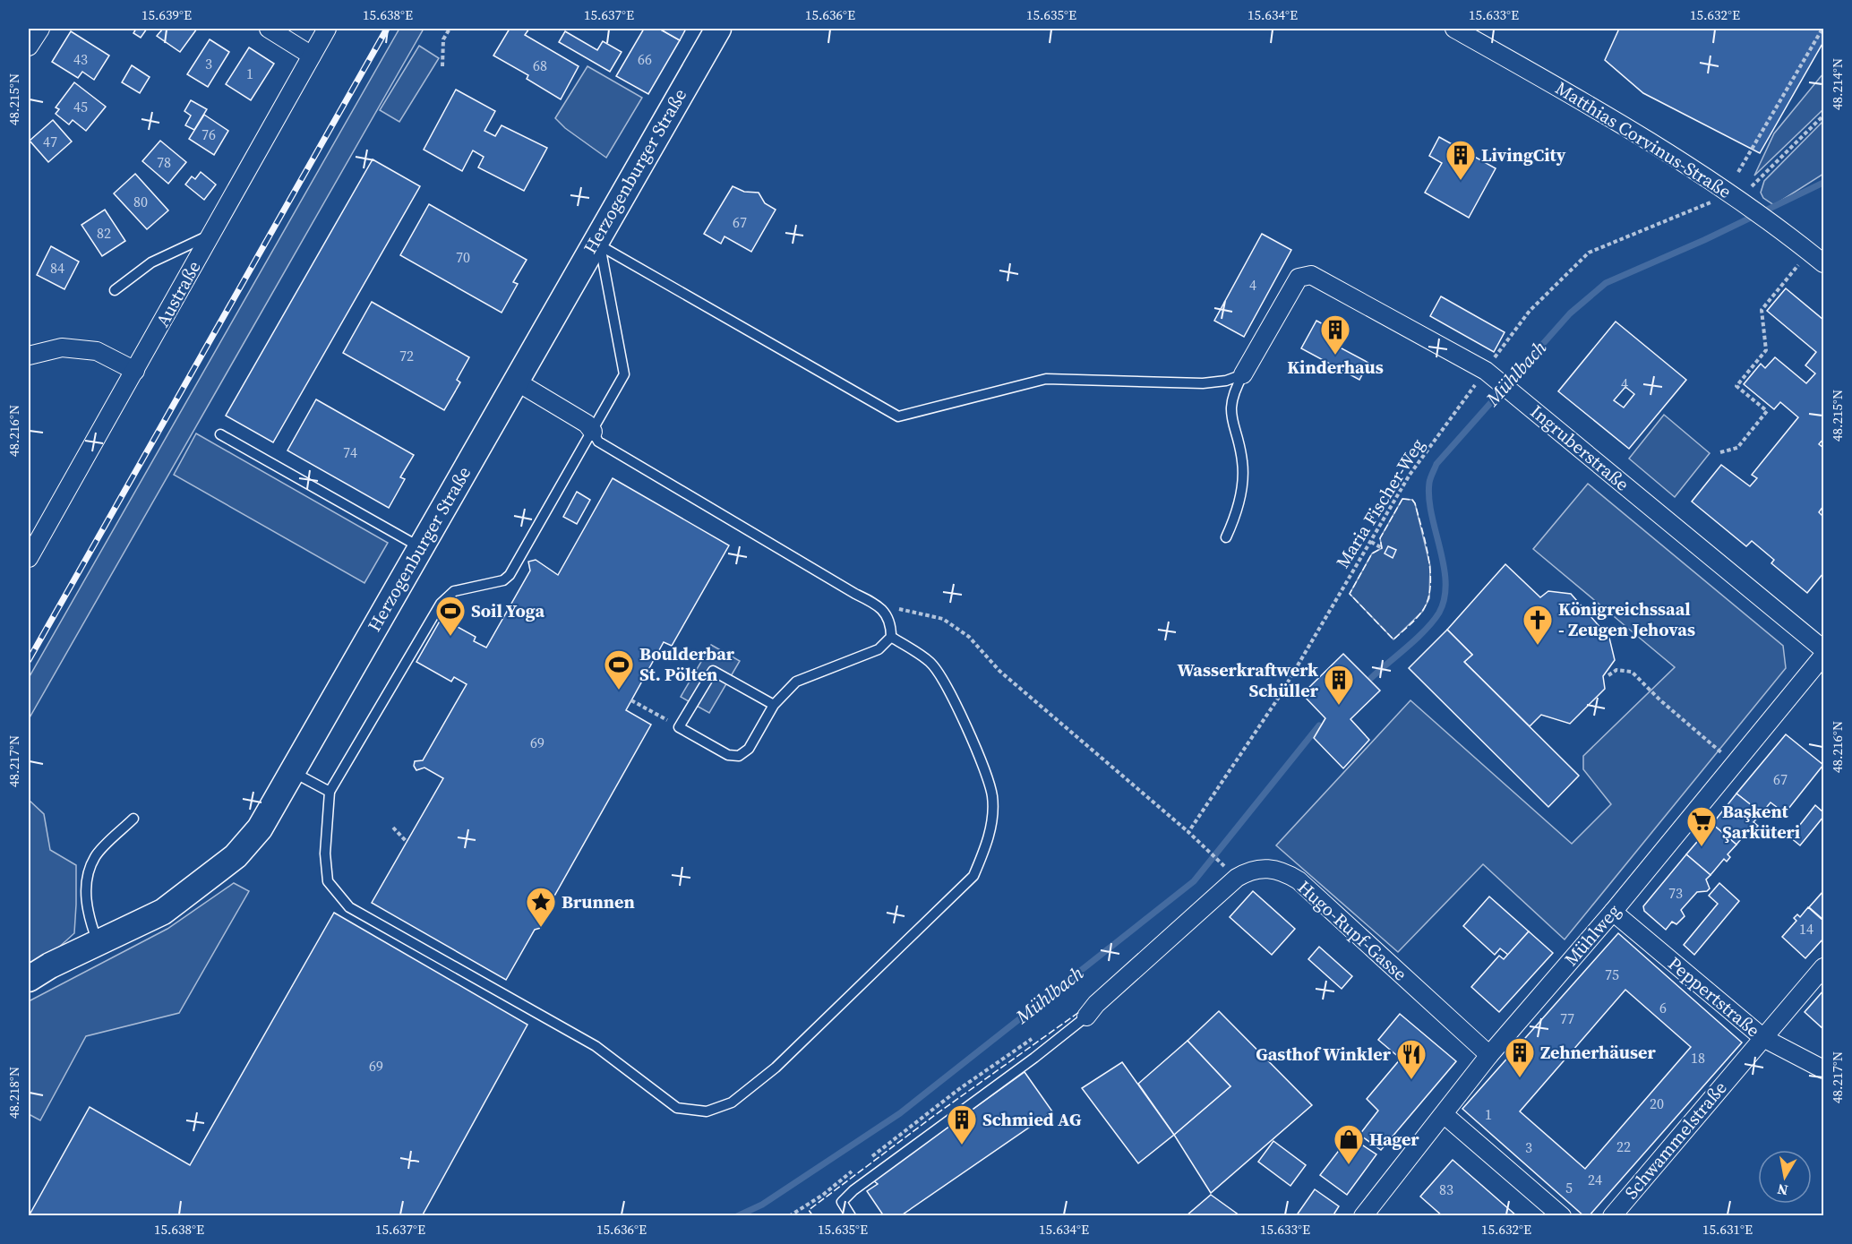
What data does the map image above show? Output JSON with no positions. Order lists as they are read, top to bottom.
{
  "streets": {
    "street": [
      "Matthias Corvinus-Straße",
      "Herzogenburger Straße",
      "Austraße",
      "Ingruberstraße",
      "Hugo-Rupf-Gasse",
      "Mühlweg",
      "Peppertstraße",
      "Schwammelstraße"
    ],
    "path": ["Maria Fischer-Weg"]
  },
  "crossings": [
    ["Matthias Corvinus-Straße", "Maria Fischer-Weg"],
    ["Ingruberstraße", "Maria Fischer-Weg"],
    ["Hugo-Rupf-Gasse", "Mühlweg"],
    ["Mühlweg", "Peppertstraße"],
    ["Peppertstraße", "Schwammelstraße"]
  ],
  "water": ["Mühlbach"],
  "places": {
    "building": [
      "LivingCity",
      "Kinderhaus",
      "Wasserkraftwerk Schüller",
      "Zehnerhäuser",
      "Schmied AG"
    ],
    "sports": ["Soil Yoga", "Boulderbar St. Pölten"],
    "church": ["Königreichssaal - Zeugen Jehovas"],
    "supermarket": ["Başkent Şarküteri"],
    "place": ["Brunnen"],
    "restaurant": ["Gasthof Winkler"],
    "shop": ["Hager"]
  },
  "house_numbers": [
    "43",
    "66",
    "3",
    "68",
    "1",
    "45",
    "76",
    "47",
    "78",
    "80",
    "67",
    "82",
    "70",
    "84",
    "4",
    "72",
    "4",
    "74",
    "69",
    "67",
    "73",
    "14",
    "75",
    "6",
    "77",
    "18",
    "69",
    "20",
    "1",
    "22",
    "3",
    "24",
    "5",
    "83"
  ],
  "north": "bottom",
  "coordinates": [
    "15.639°E",
    "15.638°E",
    "15.637°E",
    "15.636°E",
    "15.635°E",
    "15.634°E",
    "15.633°E",
    "15.632°E",
    "48.214°N",
    "48.215°N",
    "48.216°N",
    "48.217°N",
    "48.218°N",
    "15.631°E"
  ]
}
